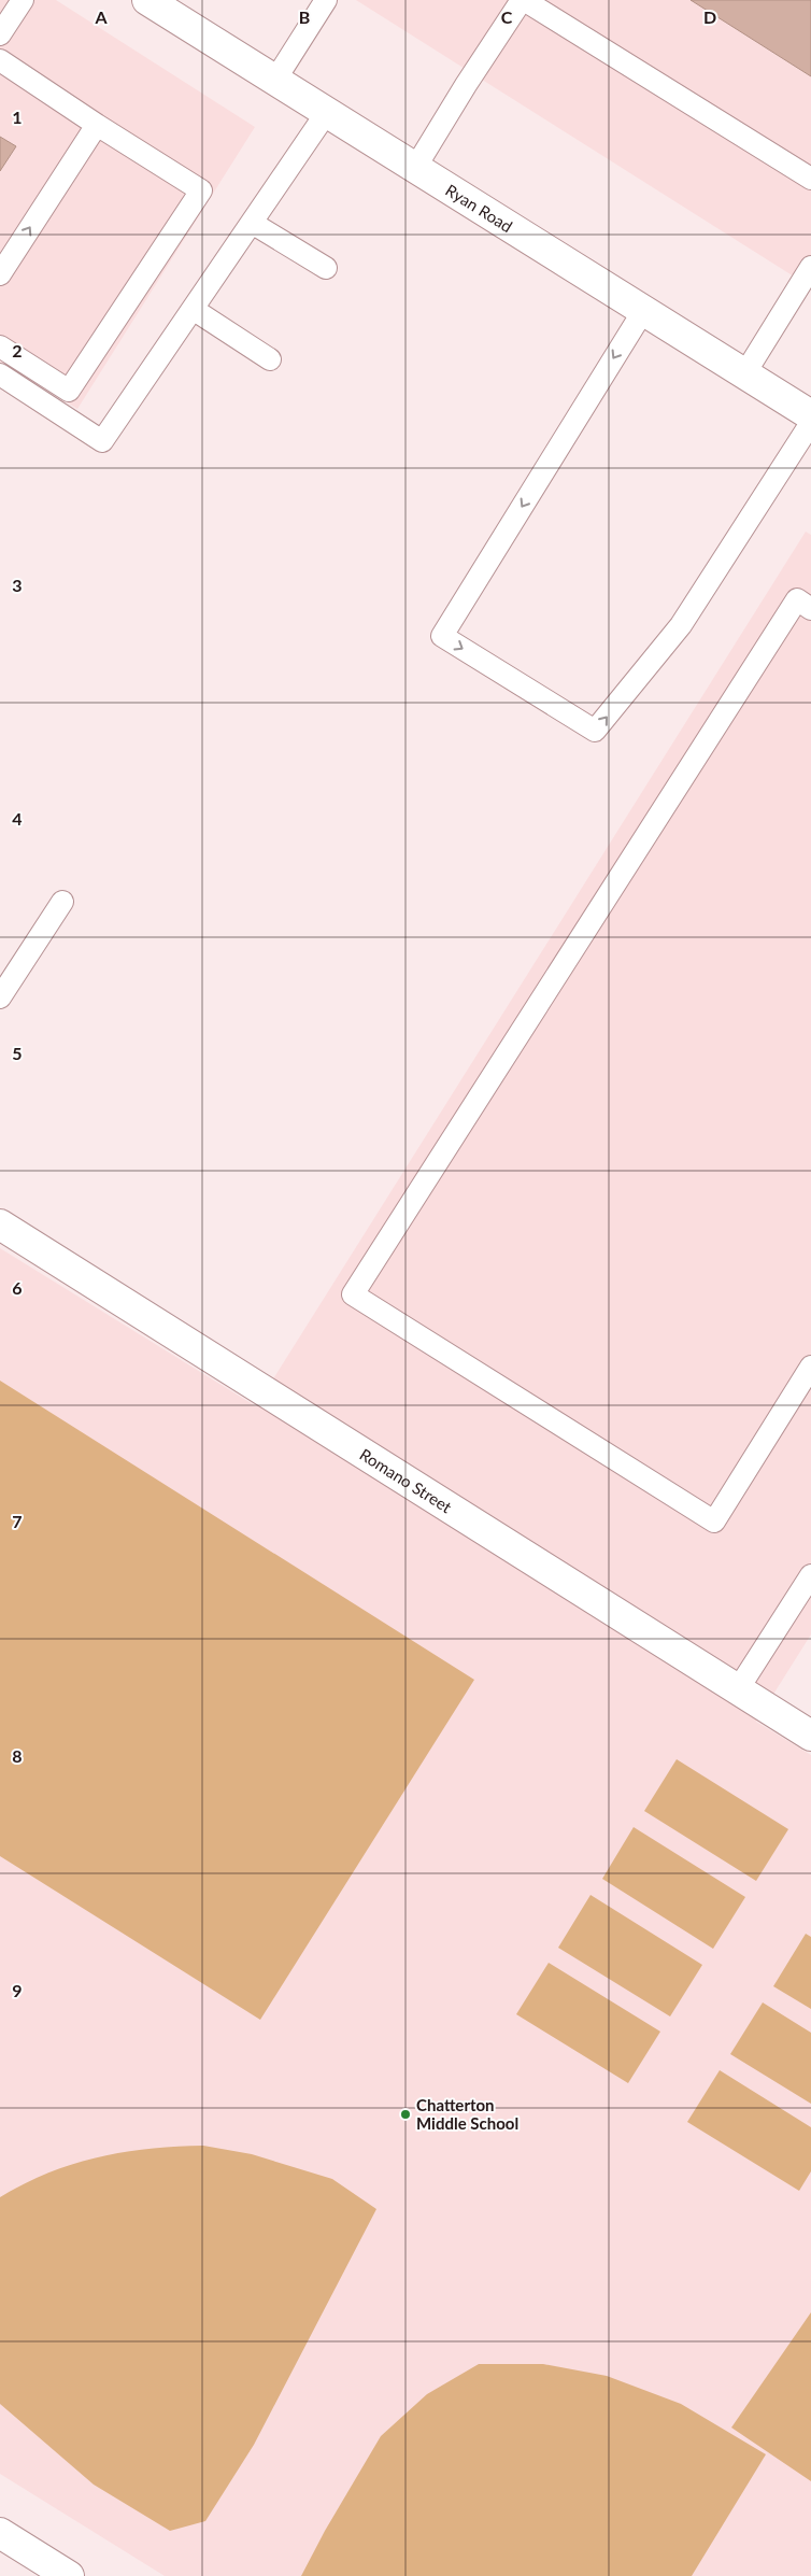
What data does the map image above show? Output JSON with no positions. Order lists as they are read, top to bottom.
{
  "streets": {
    "street": ["Ryan Road", "Romano Street"]
  },
  "places": ["Chatterton Middle School"],
  "grid": {
    "columns": [
      "A",
      "B",
      "C",
      "D"
    ],
    "rows": [
      "1",
      "2",
      "3",
      "4",
      "5",
      "6",
      "7",
      "8",
      "9"
    ]
  }
}
